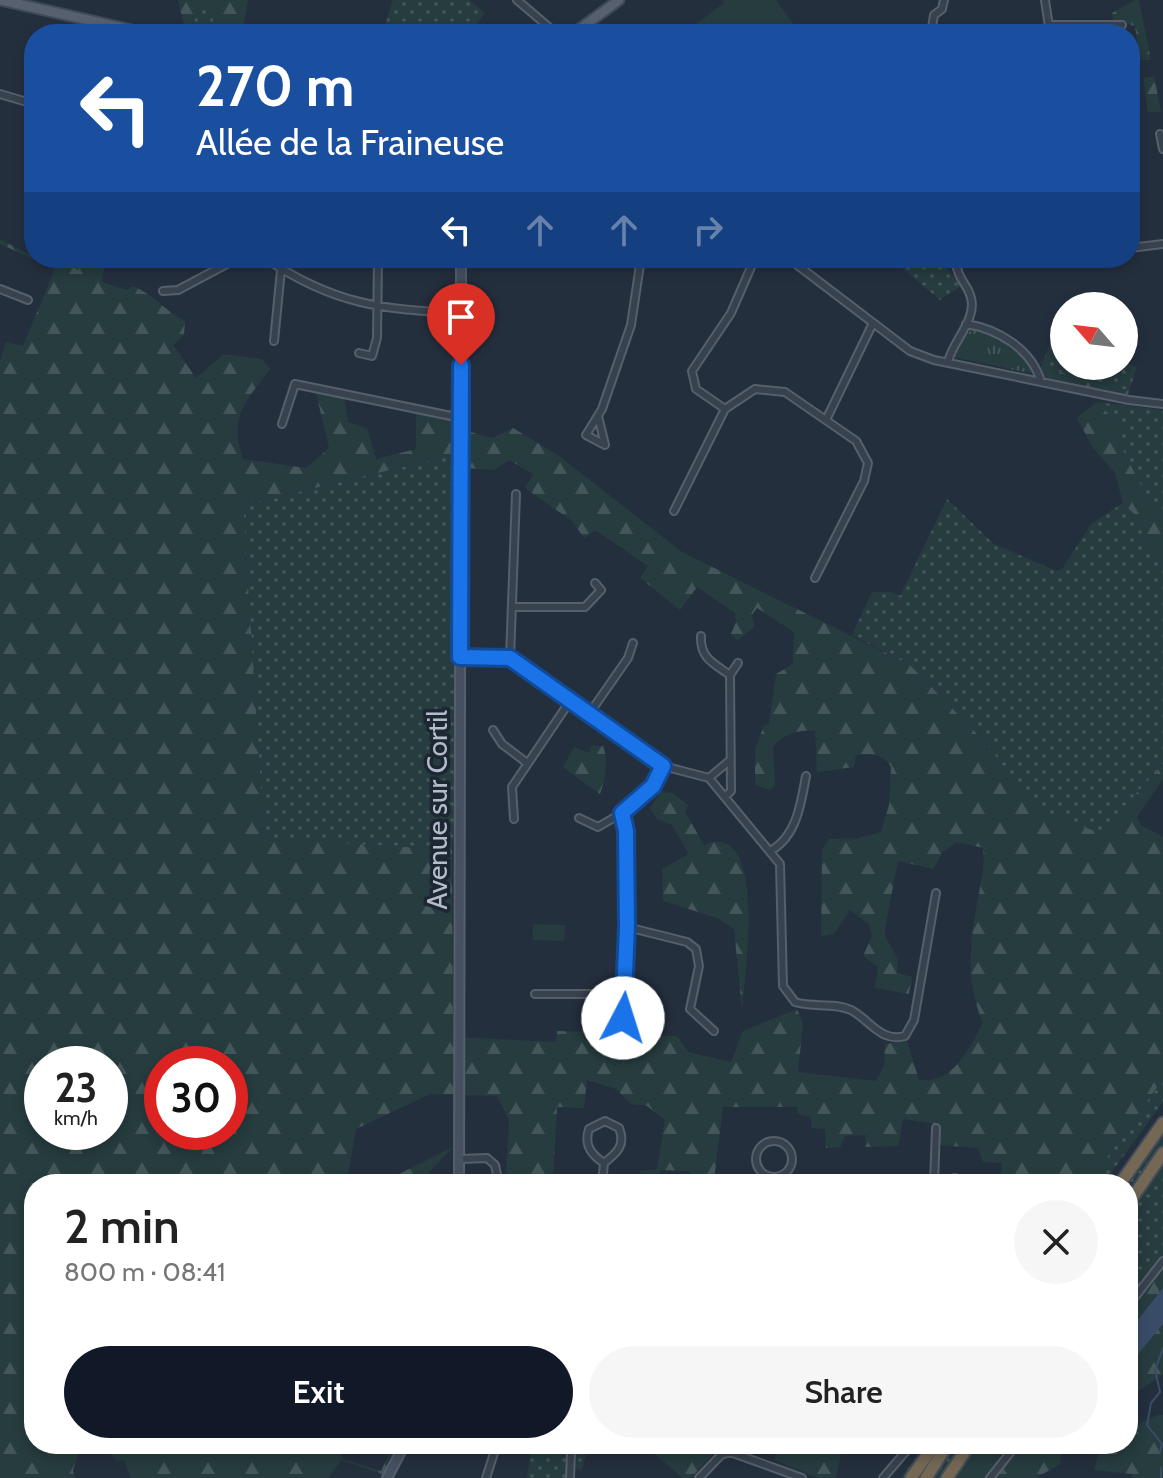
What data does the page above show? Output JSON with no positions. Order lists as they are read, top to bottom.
{
  "streets": {
    "main road": ["Avenue sur Cortil"]
  },
  "north": "top left",
  "page": {
    "turn": ["270 m", "Allée de la Fraineuse"],
    "speed": "23 km/h",
    "limit": "30",
    "heading": ["2 min", "800 m · 08:41"],
    "buttons": ["Exit", "Share"]
  }
}
